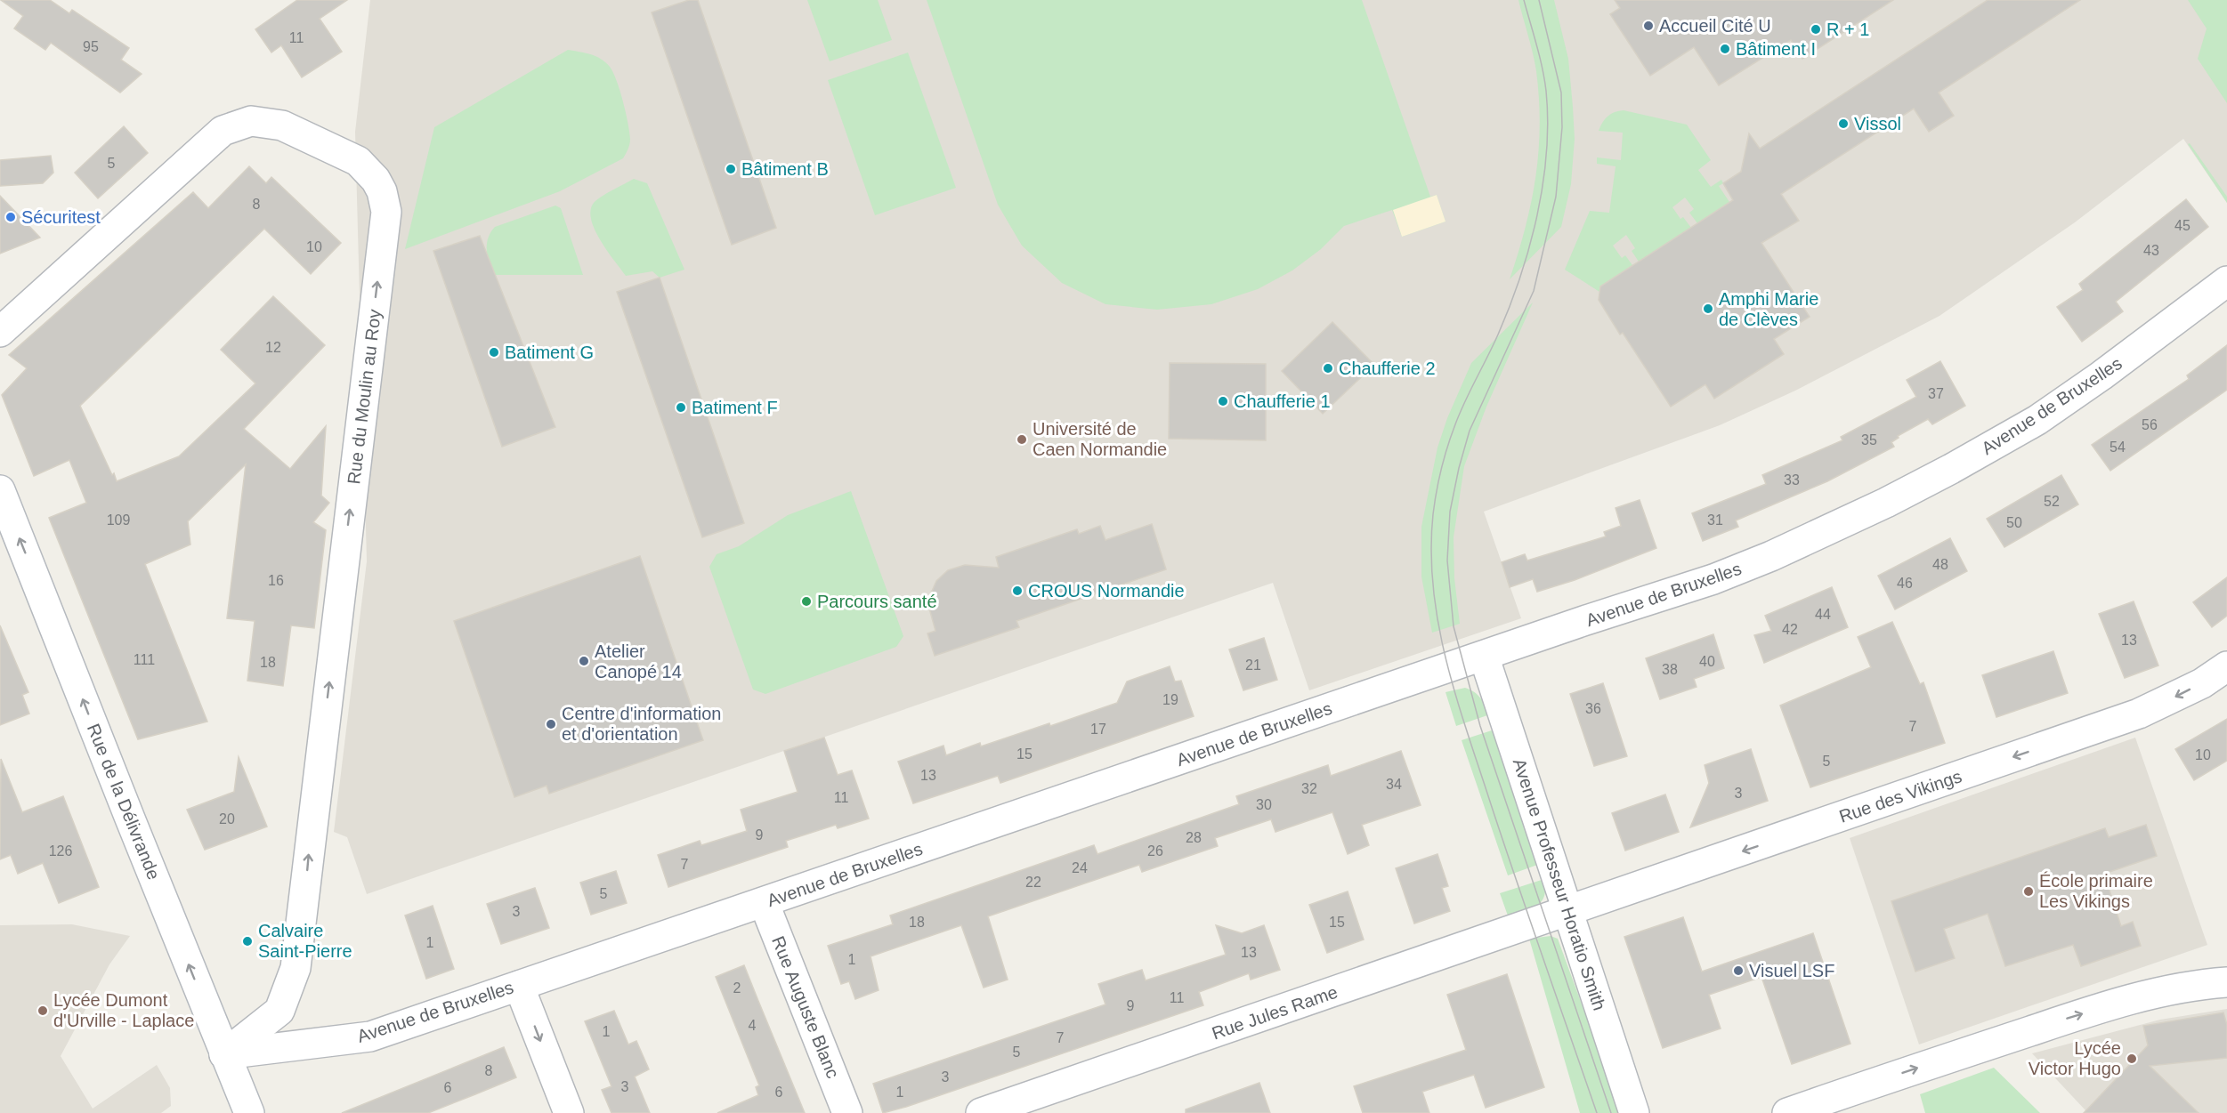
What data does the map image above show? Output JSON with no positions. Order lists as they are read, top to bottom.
{
  "streets": {
    "street": [
      "Rue du Moulin au Roy",
      "Avenue de Bruxelles",
      "Rue des Vikings",
      "Rue de la Délivrande",
      "Avenue Professeur Horatio Smith",
      "Rue Auguste Blanc",
      "Rue Jules Rame"
    ]
  },
  "crossings": [
    ["Rue du Moulin au Roy", "Avenue de Bruxelles"],
    ["Rue du Moulin au Roy", "Rue de la Délivrande"],
    ["Avenue de Bruxelles", "Rue de la Délivrande"],
    ["Avenue de Bruxelles", "Avenue Professeur Horatio Smith"],
    ["Avenue de Bruxelles", "Rue Auguste Blanc"],
    ["Rue des Vikings", "Avenue Professeur Horatio Smith"],
    ["Rue des Vikings", "Rue Jules Rame"],
    ["Avenue Professeur Horatio Smith", "Rue Jules Rame"]
  ],
  "one_way": ["Rue de la Délivrande"],
  "places": [
    "Accueil Cité U",
    "R + 1",
    "Bâtiment I",
    "Vissol",
    "Bâtiment B",
    "Sécuritest",
    "Amphi Marie de Clèves",
    "Batiment G",
    "Chaufferie 2",
    "Chaufferie 1",
    "Batiment F",
    "Université de Caen Normandie",
    "CROUS Normandie",
    "Parcours santé",
    "Atelier Canopé 14",
    "Centre d'information et d'orientation",
    "École primaire Les Vikings",
    "Calvaire Saint-Pierre",
    "Visuel LSF",
    "Lycée Dumont d'Urville - Laplace",
    "Lycée Victor Hugo"
  ],
  "house_numbers": [
    "11",
    "95",
    "5",
    "8",
    "45",
    "10",
    "43",
    "12",
    "37",
    "56",
    "35",
    "54",
    "33",
    "52",
    "109",
    "31",
    "50",
    "48",
    "16",
    "46",
    "44",
    "42",
    "13",
    "111",
    "40",
    "18",
    "21",
    "38",
    "19",
    "36",
    "7",
    "17",
    "15",
    "10",
    "5",
    "13",
    "34",
    "32",
    "3",
    "11",
    "30",
    "20",
    "9",
    "28",
    "126",
    "26",
    "7",
    "24",
    "22",
    "5",
    "3",
    "18",
    "15",
    "1",
    "13",
    "1",
    "2",
    "11",
    "9",
    "4",
    "1",
    "7",
    "5",
    "8",
    "3",
    "3",
    "6",
    "6",
    "1"
  ]
}
